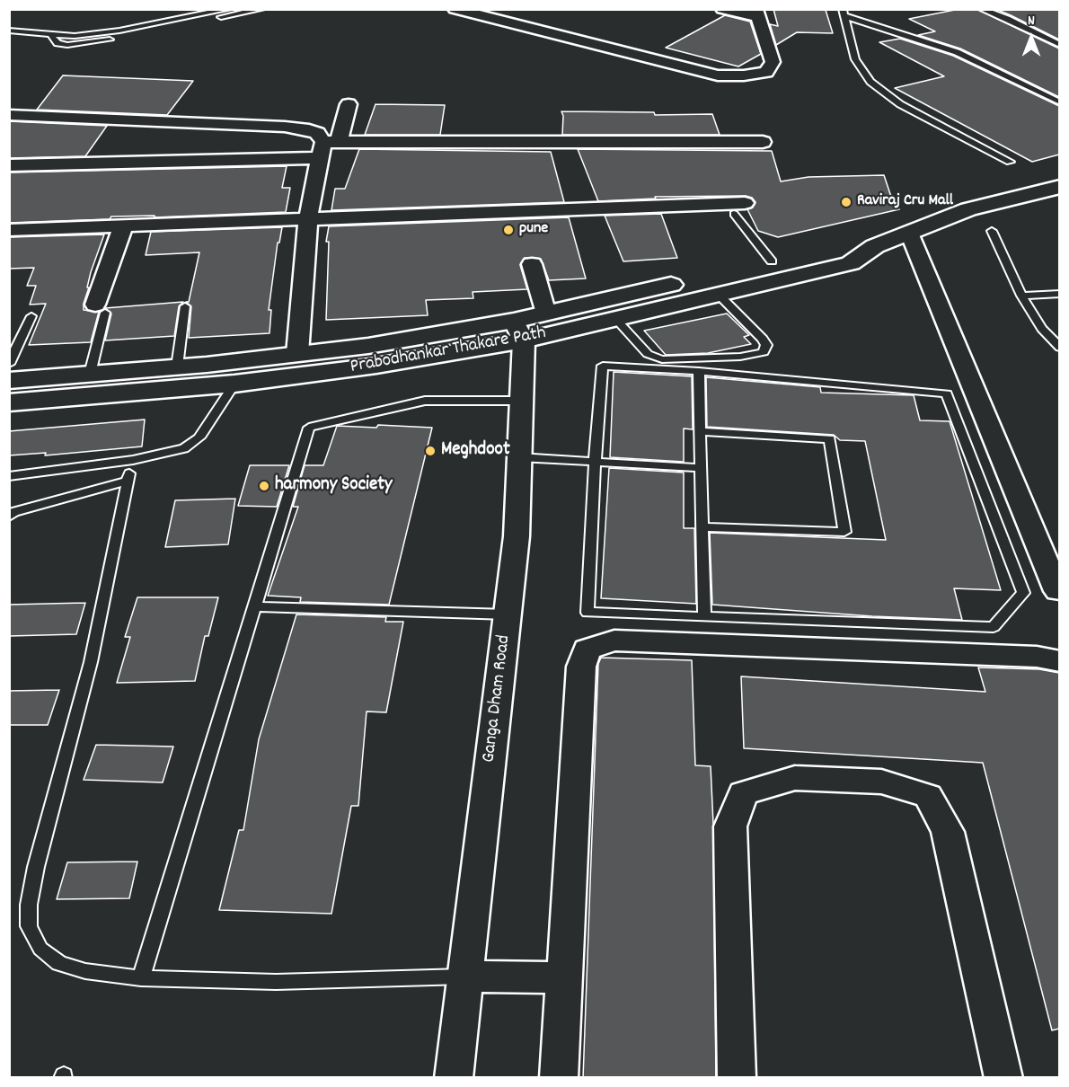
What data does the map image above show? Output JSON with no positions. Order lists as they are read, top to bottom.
{
  "streets": {
    "main road": ["Prabodhankar Thakare Path"],
    "street": ["Ganga Dham Road"]
  },
  "crossings": [
    ["Prabodhankar Thakare Path", "Ganga Dham Road"]
  ],
  "places": [
    "Raviraj Cru Mall",
    "pune",
    "Meghdoot",
    "harmony Society"
  ],
  "north": "top"
}
